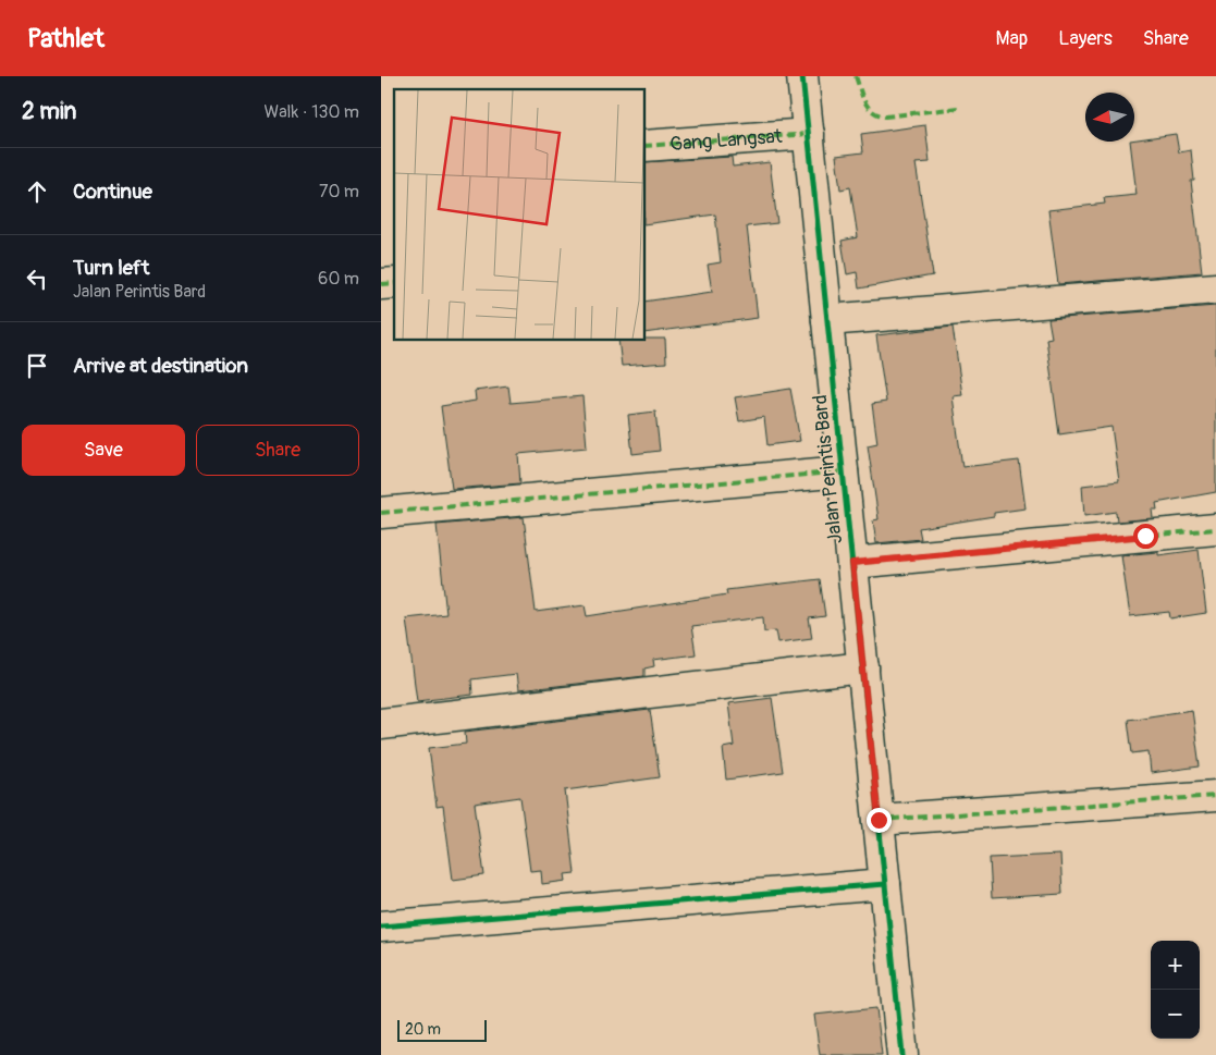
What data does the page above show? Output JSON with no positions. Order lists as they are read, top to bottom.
{
  "streets": {
    "street": ["Gang Langsat", "Jalan Perintis Bard"]
  },
  "crossings": [
    ["Gang Langsat", "Jalan Perintis Bard"]
  ],
  "scale_bar": "20 m",
  "north": "left",
  "page": {
    "header": "Pathlet",
    "nav": ["Map", "Layers", "Share"],
    "heading": ["2 min", "Walk · 130 m"],
    "list": [
      ["Continue", "70 m"],
      ["Turn left", "Jalan Perintis Bard", "60 m"],
      "Arrive at destination"
    ],
    "buttons": ["Save", "Share"],
    "map_buttons": ["+", "−"],
    "scale": "20 m"
  }
}
